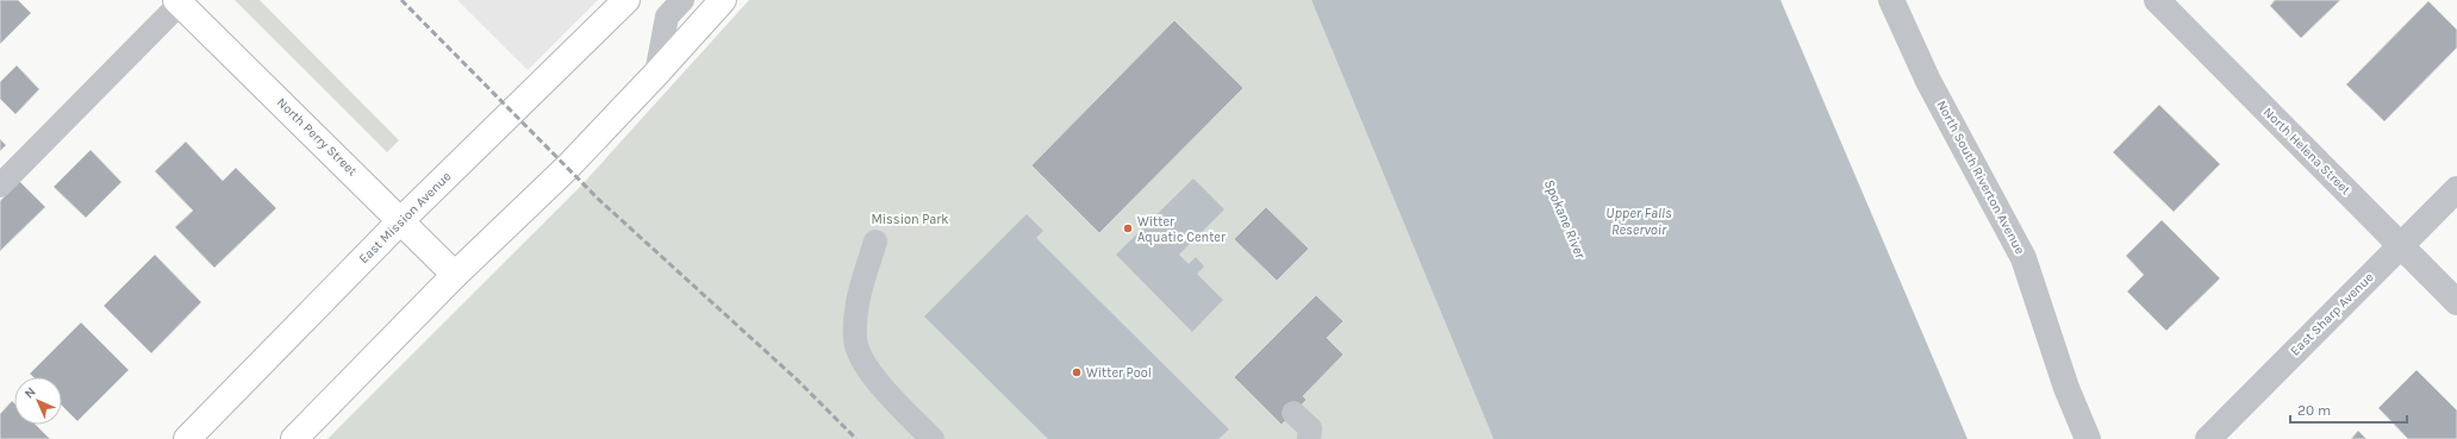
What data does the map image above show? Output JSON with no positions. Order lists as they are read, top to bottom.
{
  "streets": {
    "main road": ["North Perry Street", "East Mission Avenue"],
    "street": ["North Helena Street", "North South Riverton Avenue", "East Sharp Avenue"]
  },
  "crossings": [
    ["North Perry Street", "East Mission Avenue"],
    ["North Helena Street", "East Sharp Avenue"]
  ],
  "water": ["Upper Falls Reservoir", "Spokane River"],
  "parks": ["Mission Park"],
  "places": ["Witter Aquatic Center", "Witter Pool"],
  "scale_bar": "20 m",
  "north": "top left"
}
